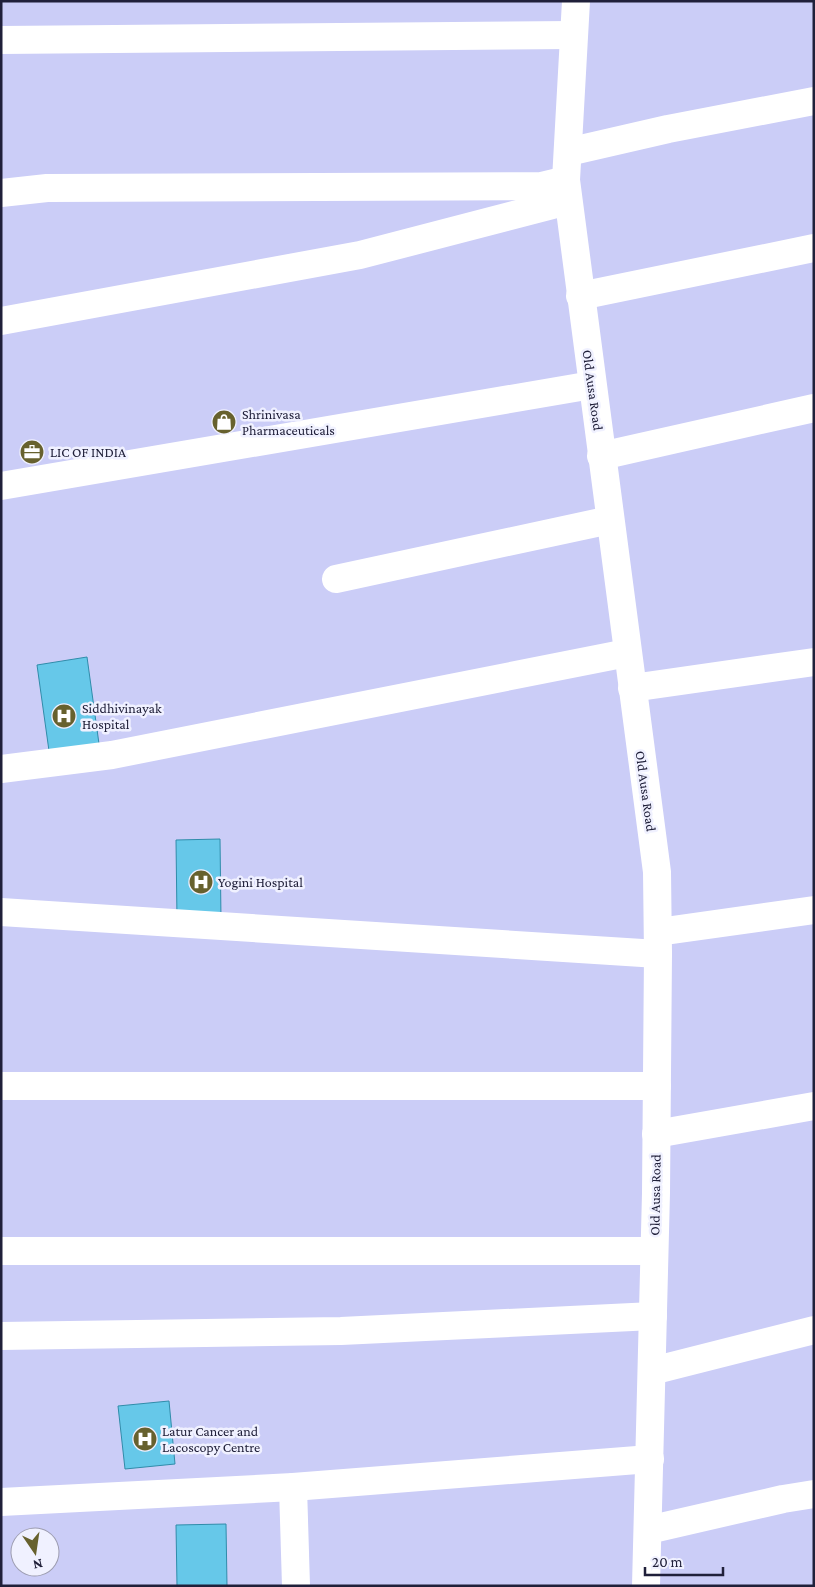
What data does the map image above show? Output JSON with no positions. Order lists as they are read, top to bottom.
{
  "streets": {
    "street": ["Old Ausa Road"]
  },
  "places": {
    "shop": ["Shrinivasa Pharmaceuticals"],
    "office": ["LIC OF INDIA"],
    "hospital": ["Siddhivinayak Hospital", "Yogini Hospital", "Latur Cancer and Lacoscopy Centre"]
  },
  "scale_bar": "20 m",
  "north": "bottom"
}
